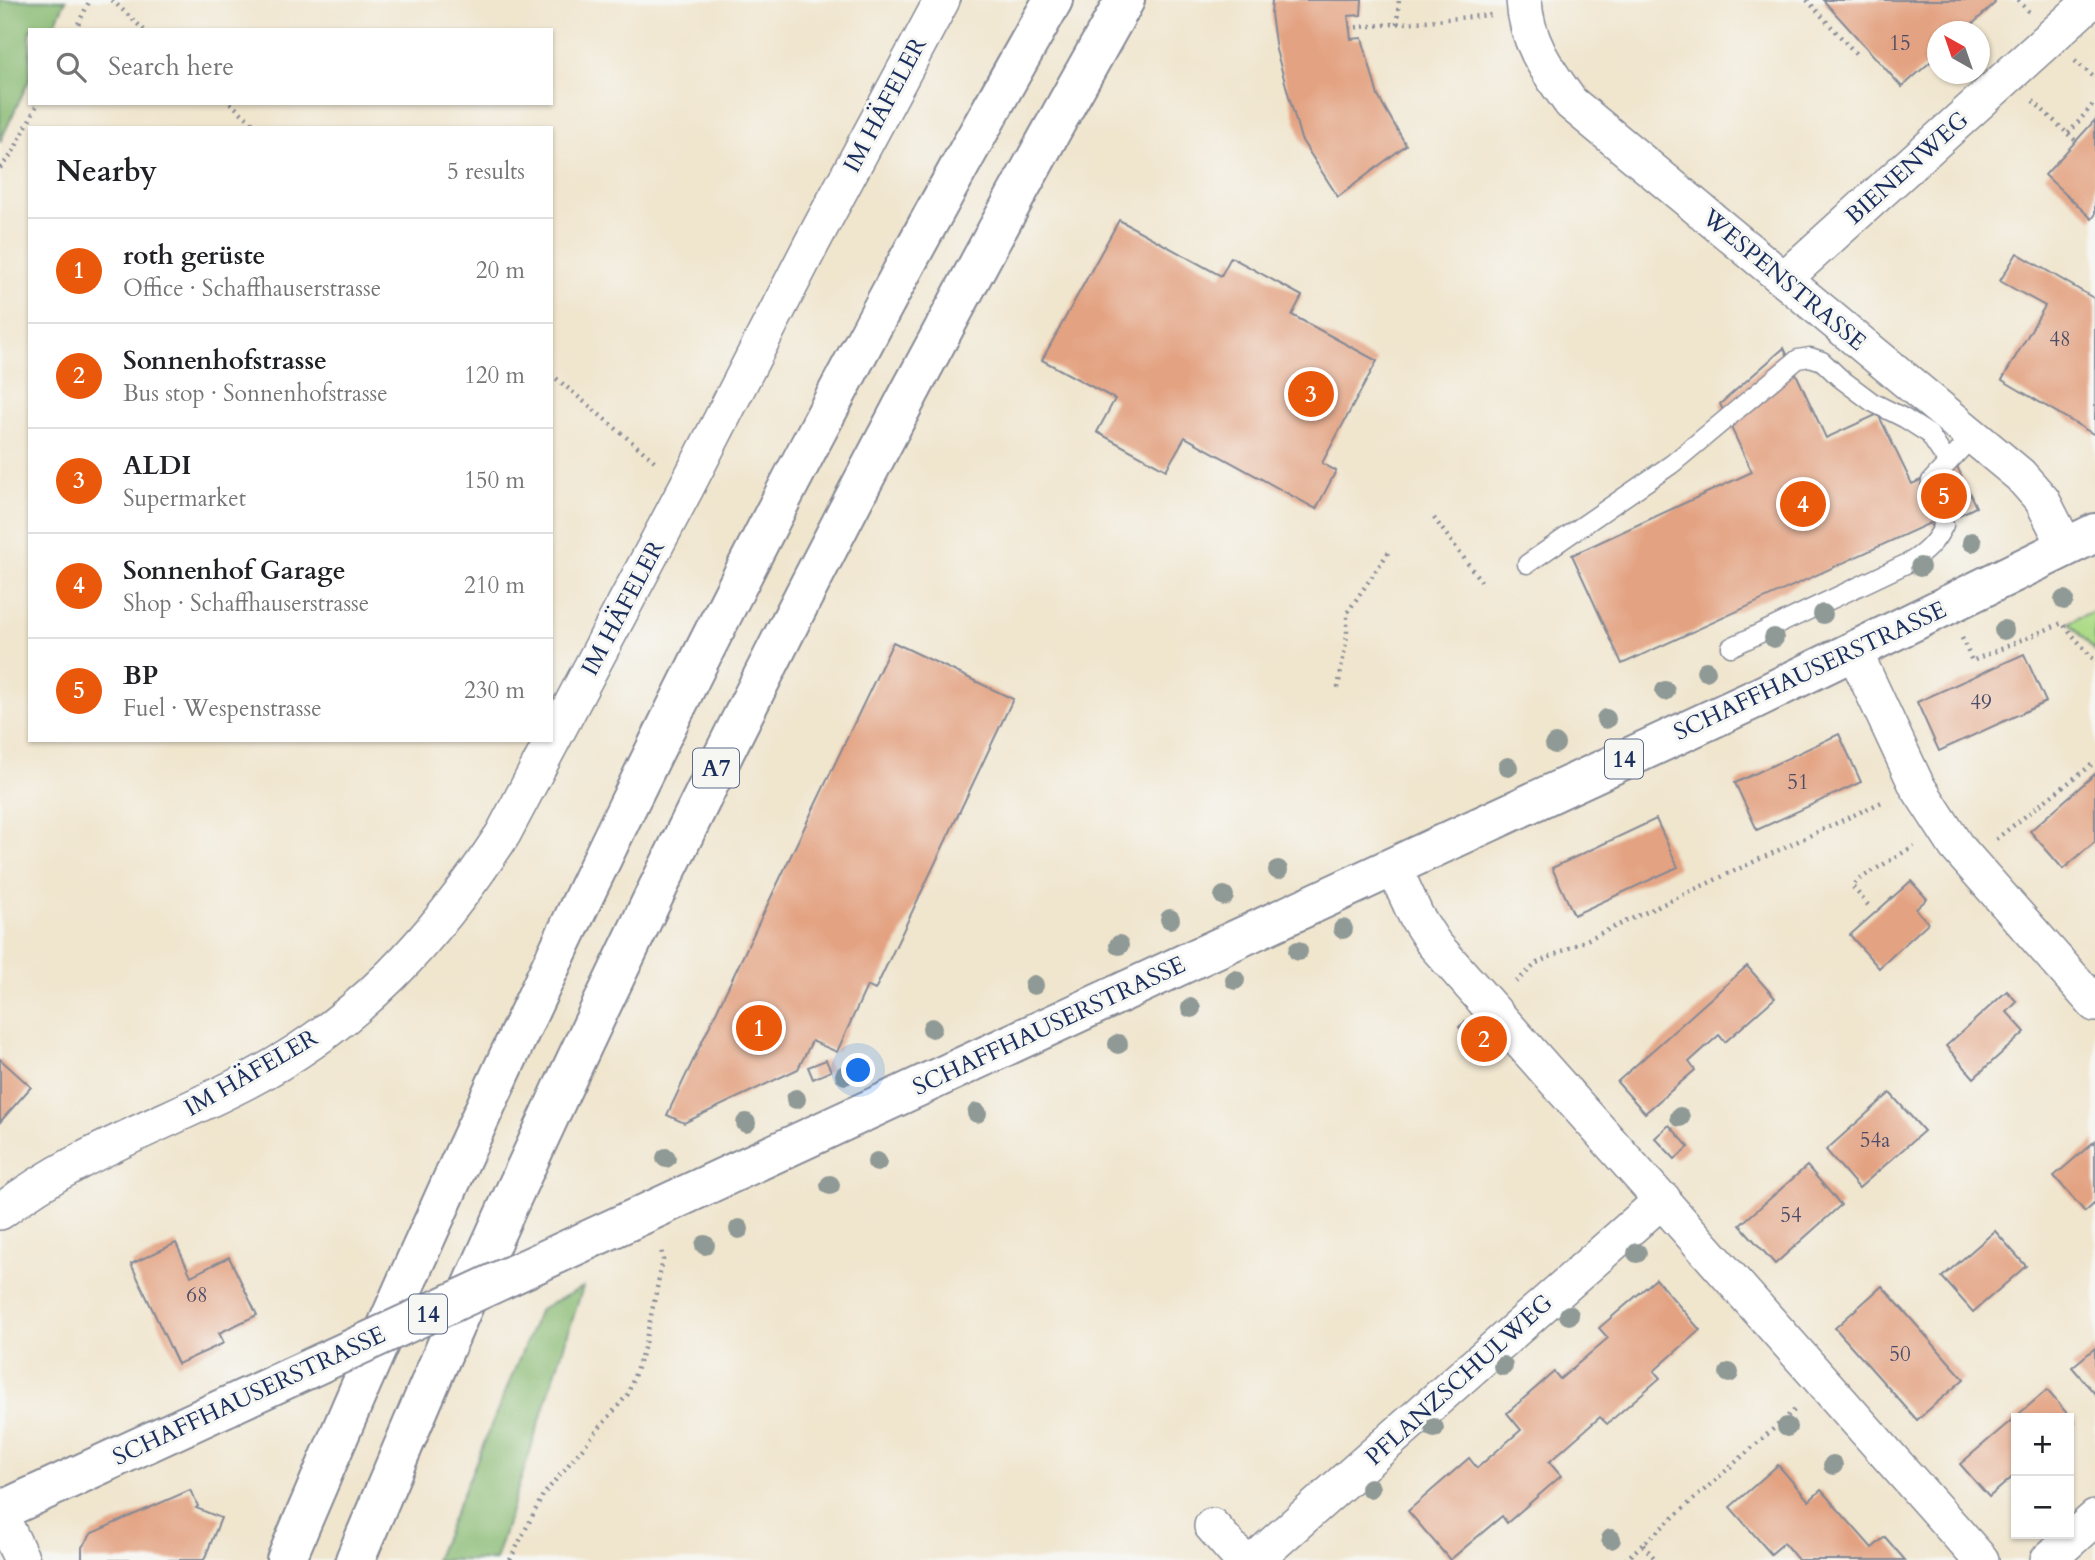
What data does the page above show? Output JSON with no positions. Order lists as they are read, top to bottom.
{
  "streets": {
    "main road": ["SCHAFFHAUSERSTRASSE", "14", "A7"],
    "street": [
      "IM HÄFELER",
      "BIENENWEG",
      "WESPENSTRASSE",
      "PFLANZSCHULWEG"
    ]
  },
  "crossings": [
    ["BIENENWEG", "WESPENSTRASSE"],
    ["WESPENSTRASSE", "SCHAFFHAUSERSTRASSE"]
  ],
  "house_numbers": [
    "15",
    "48",
    "49",
    "51",
    "54a",
    "54",
    "68",
    "50"
  ],
  "north": "top left",
  "page": {
    "search": "Search here",
    "heading": ["Nearby", "5 results"],
    "list": [
      {
        "mark": "1",
        "name": "roth gerüste",
        "note": "Office · Schaffhauserstrasse",
        "value": "20 m"
      },
      {
        "mark": "2",
        "name": "Sonnenhofstrasse",
        "note": "Bus stop · Sonnenhofstrasse",
        "value": "120 m"
      },
      {
        "mark": "3",
        "name": "ALDI",
        "note": "Supermarket",
        "value": "150 m"
      },
      {
        "mark": "4",
        "name": "Sonnenhof Garage",
        "note": "Shop · Schaffhauserstrasse",
        "value": "210 m"
      },
      {
        "mark": "5",
        "name": "BP",
        "note": "Fuel · Wespenstrasse",
        "value": "230 m"
      }
    ],
    "pins": [
      "3",
      "5",
      "4",
      "1",
      "2"
    ],
    "map_buttons": ["+", "−"]
  }
}
